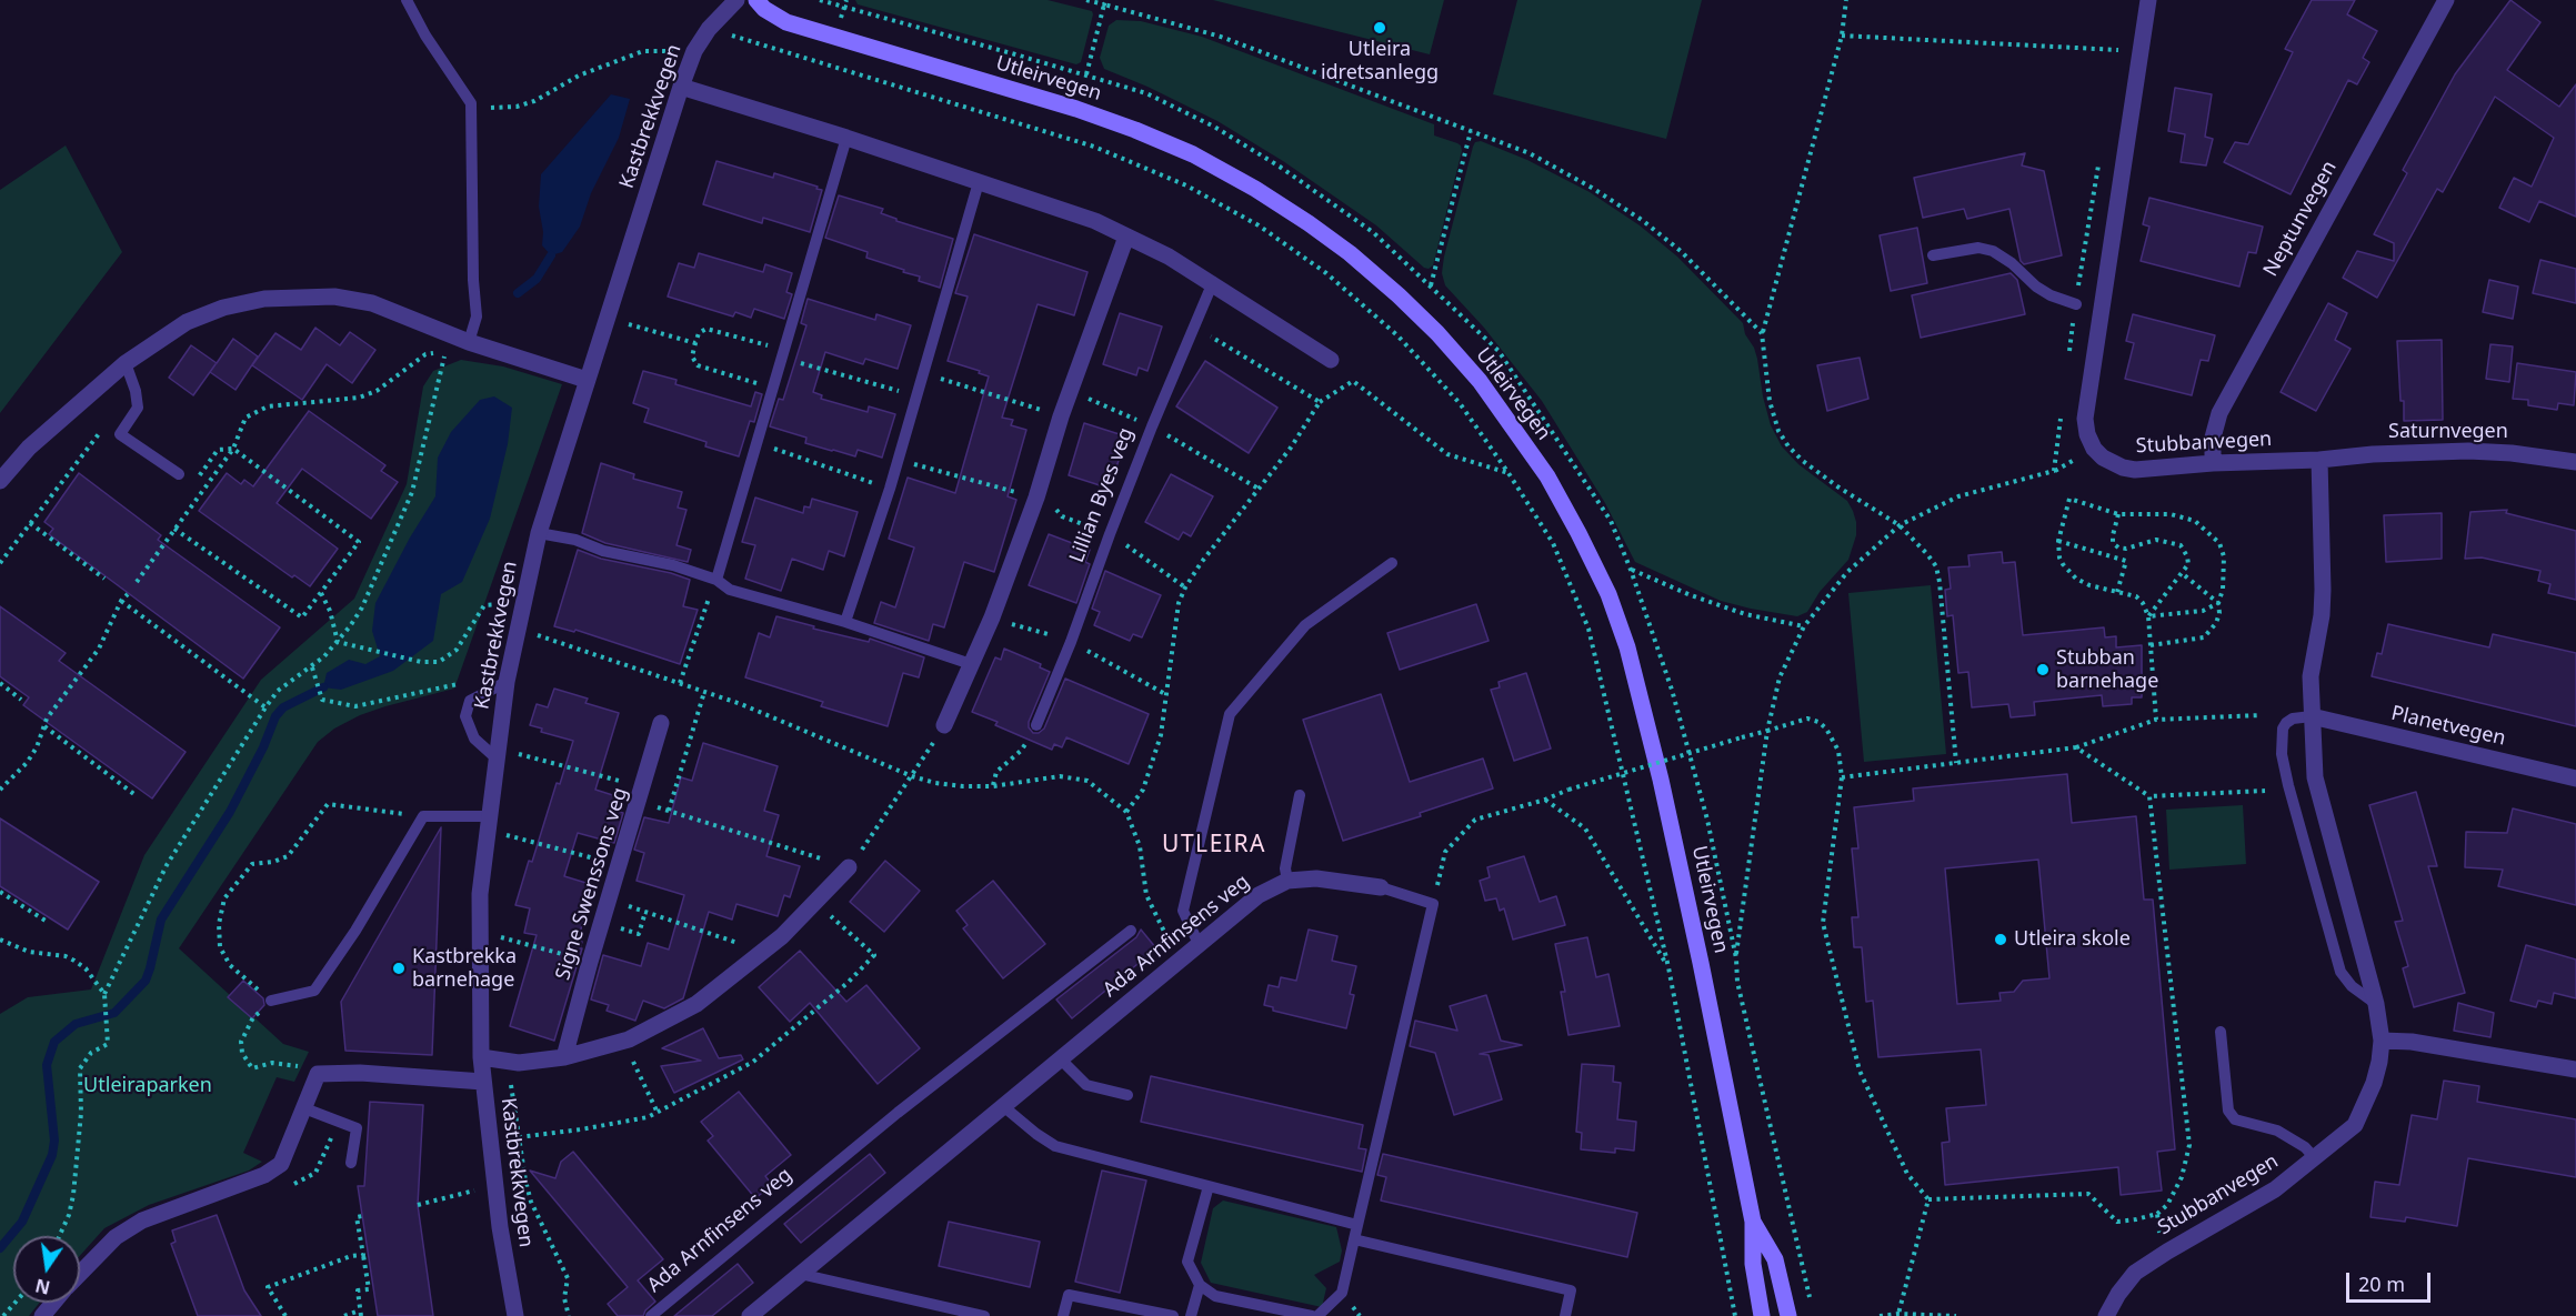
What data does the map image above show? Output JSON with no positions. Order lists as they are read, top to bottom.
{
  "streets": {
    "main road": ["Utleirvegen"],
    "street": [
      "Kastbrekkvegen",
      "Neptunvegen",
      "Saturnvegen",
      "Stubbanvegen",
      "Planetvegen",
      "Signe Swenssons veg",
      "Ada Arnfinsens veg"
    ],
    "lane": ["Lillian Byes veg"]
  },
  "crossings": [
    ["Neptunvegen", "Stubbanvegen"],
    ["Saturnvegen", "Stubbanvegen"],
    ["Stubbanvegen", "Planetvegen"]
  ],
  "districts": ["UTLEIRA"],
  "parks": ["Utleiraparken"],
  "places": [
    "Utleira idretsanlegg",
    "Stubban barnehage",
    "Utleira skole",
    "Kastbrekka barnehage"
  ],
  "scale_bar": "20 m",
  "north": "bottom"
}
